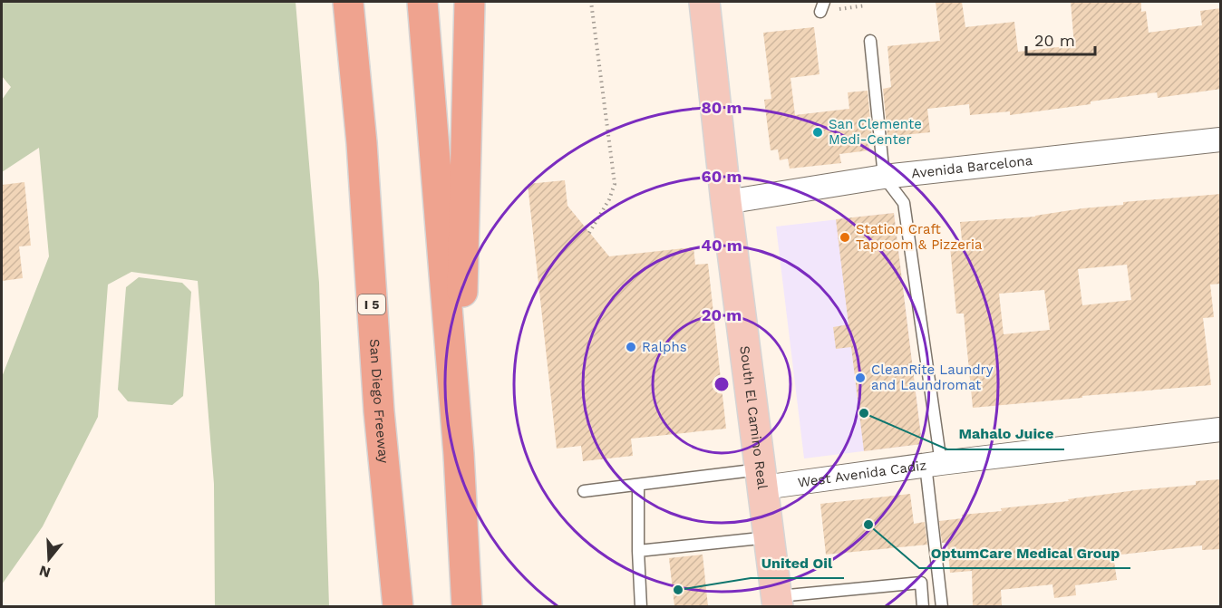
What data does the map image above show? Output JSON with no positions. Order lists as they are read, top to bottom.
{
  "streets": {
    "highway": ["I 5", "San Diego Freeway"],
    "main road": ["South El Camino Real"],
    "street": ["Avenida Barcelona", "West Avenida Cadiz"]
  },
  "crossings": [
    ["Avenida Barcelona", "South El Camino Real"],
    ["South El Camino Real", "West Avenida Cadiz"]
  ],
  "places": [
    "San Clemente Medi-Center",
    "Station Craft Taproom & Pizzeria",
    "Ralphs",
    "CleanRite Laundry and Laundromat",
    "Mahalo Juice",
    "OptumCare Medical Group",
    "United Oil"
  ],
  "scale_bar": "20 m",
  "north": "bottom",
  "rings": [
    "80 m",
    "60 m",
    "40 m",
    "20 m"
  ]
}
